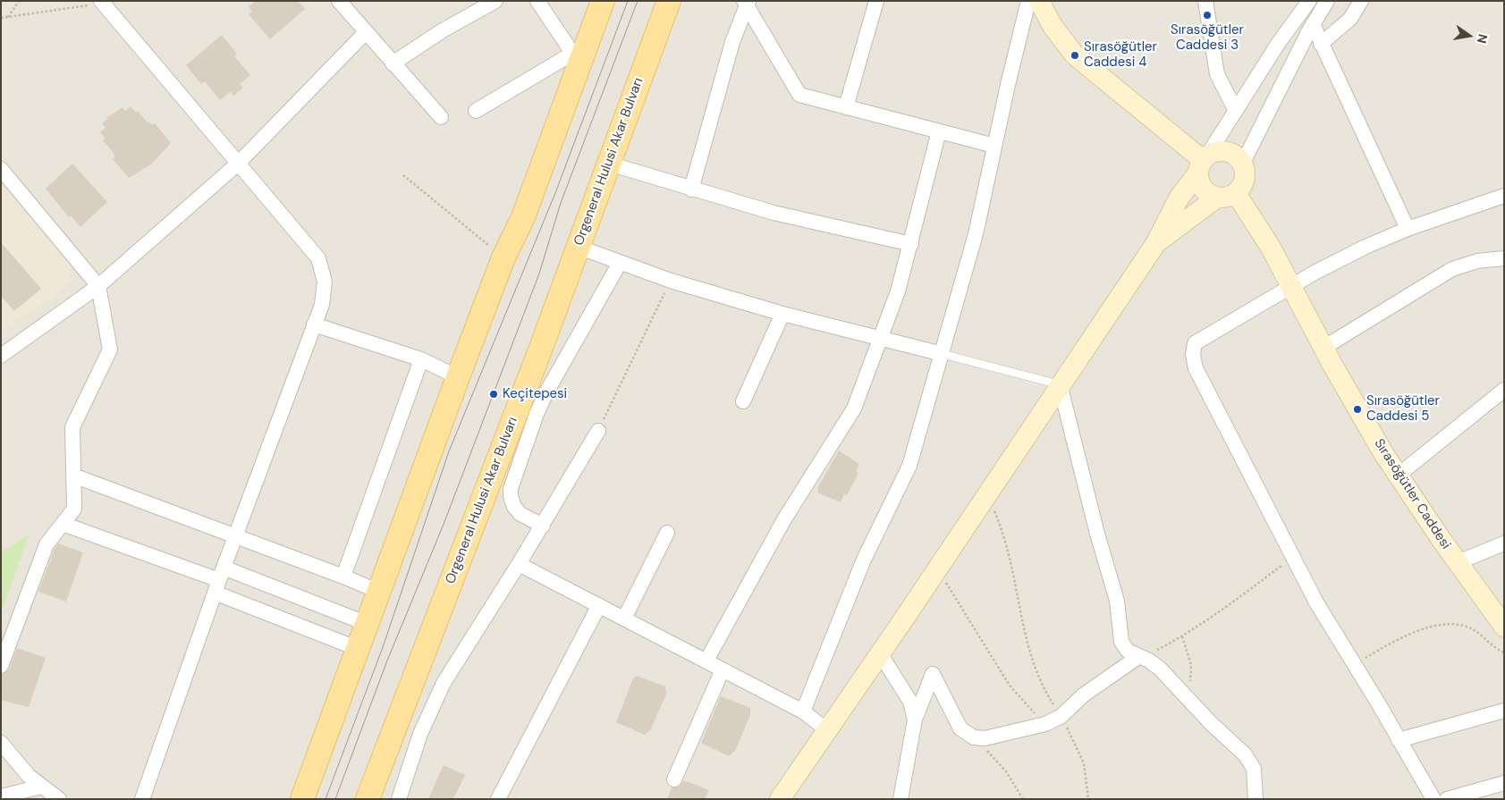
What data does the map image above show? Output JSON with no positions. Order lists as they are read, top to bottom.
{
  "streets": {
    "main road": ["Orgeneral Hulusi Akar Bulvarı"],
    "street": ["Sırasöğütler Caddesi"]
  },
  "places": [
    "Sırasöğütler Caddesi 3",
    "Sırasöğütler Caddesi 4",
    "Keçitepesi",
    "Sırasöğütler Caddesi 5"
  ],
  "north": "right"
}
